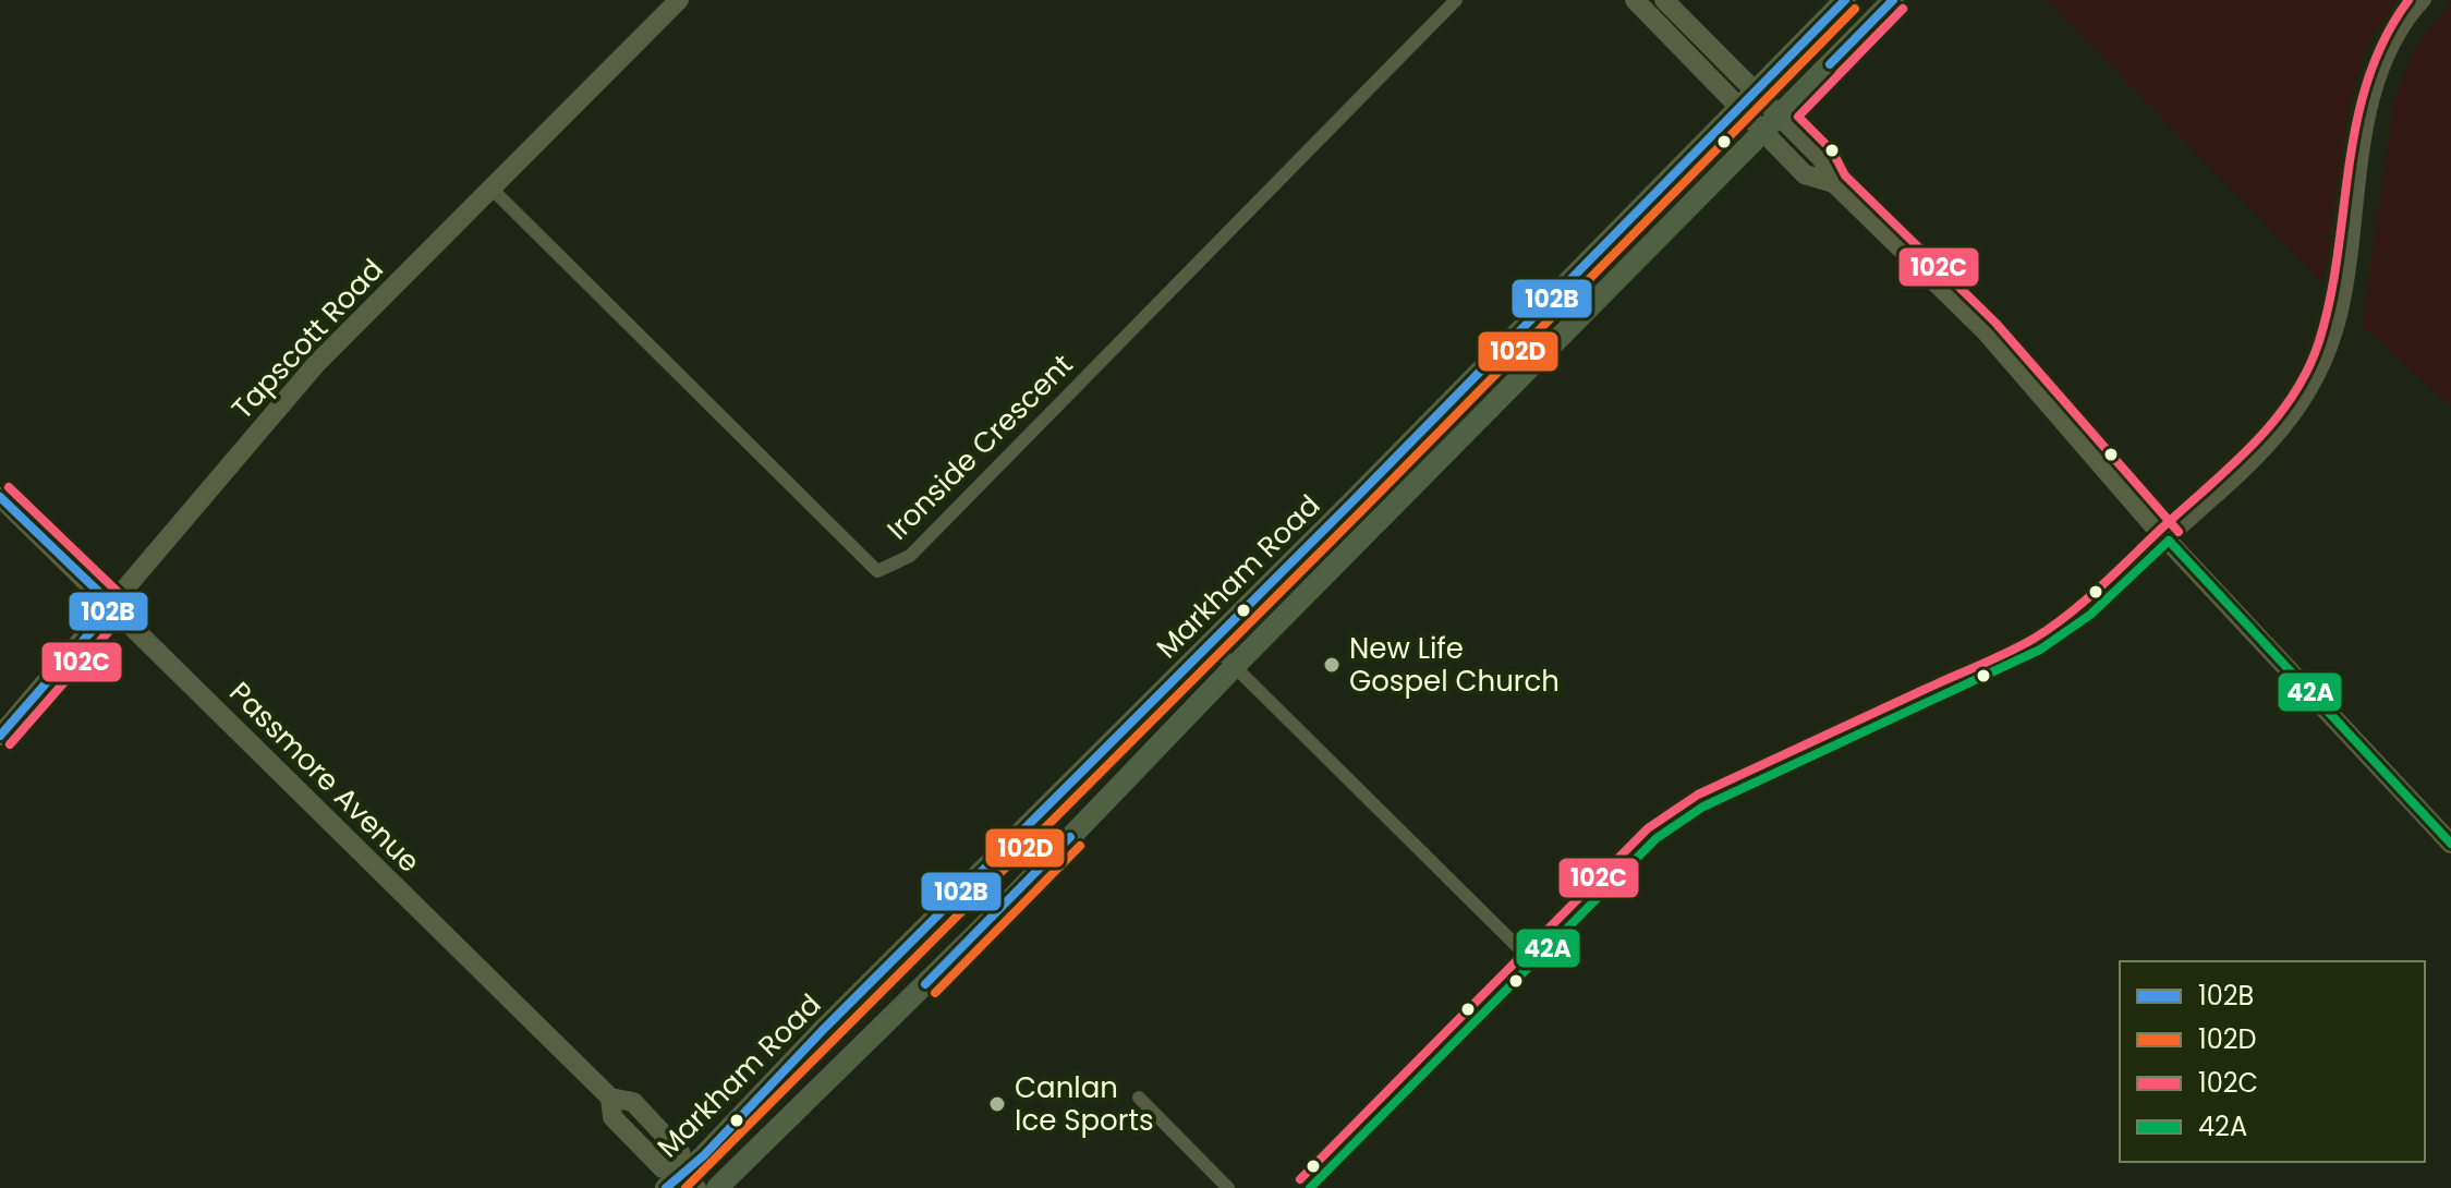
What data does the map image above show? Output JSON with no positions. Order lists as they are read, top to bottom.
{
  "streets": {
    "main road": ["Markham Road"],
    "street": ["Tapscott Road", "Ironside Crescent", "Passmore Avenue"]
  },
  "crossings": [
    ["Tapscott Road", "Ironside Crescent"],
    ["Tapscott Road", "Passmore Avenue"],
    ["Markham Road", "Passmore Avenue"]
  ],
  "places": ["New Life Gospel Church", "Canlan Ice Sports"],
  "lines": [
    "transit line 102B",
    "transit line 102C",
    "transit line 102D",
    "transit line 42A"
  ],
  "legend": [
    "102B",
    "102D",
    "102C",
    "42A"
  ]
}
